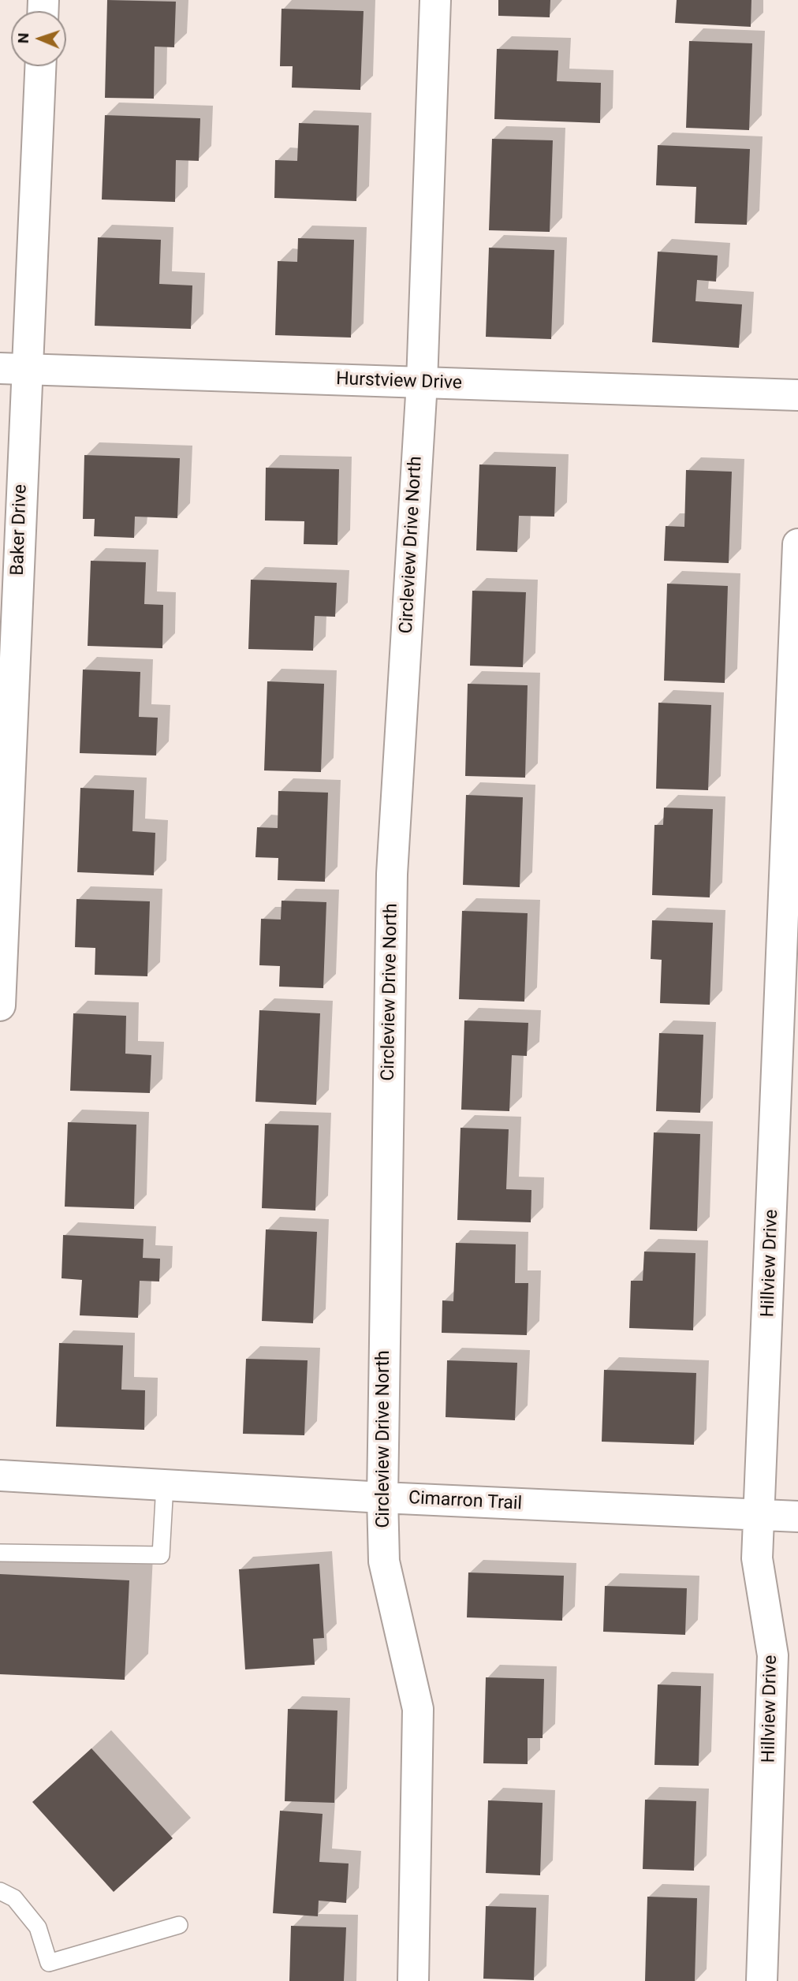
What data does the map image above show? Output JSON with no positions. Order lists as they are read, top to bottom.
{
  "streets": {
    "street": [
      "Hurstview Drive",
      "Baker Drive",
      "Circleview Drive North",
      "Hillview Drive",
      "Cimarron Trail"
    ]
  },
  "crossings": [
    ["Hurstview Drive", "Baker Drive"],
    ["Hurstview Drive", "Circleview Drive North"],
    ["Circleview Drive North", "Cimarron Trail"],
    ["Hillview Drive", "Cimarron Trail"]
  ],
  "north": "left"
}
